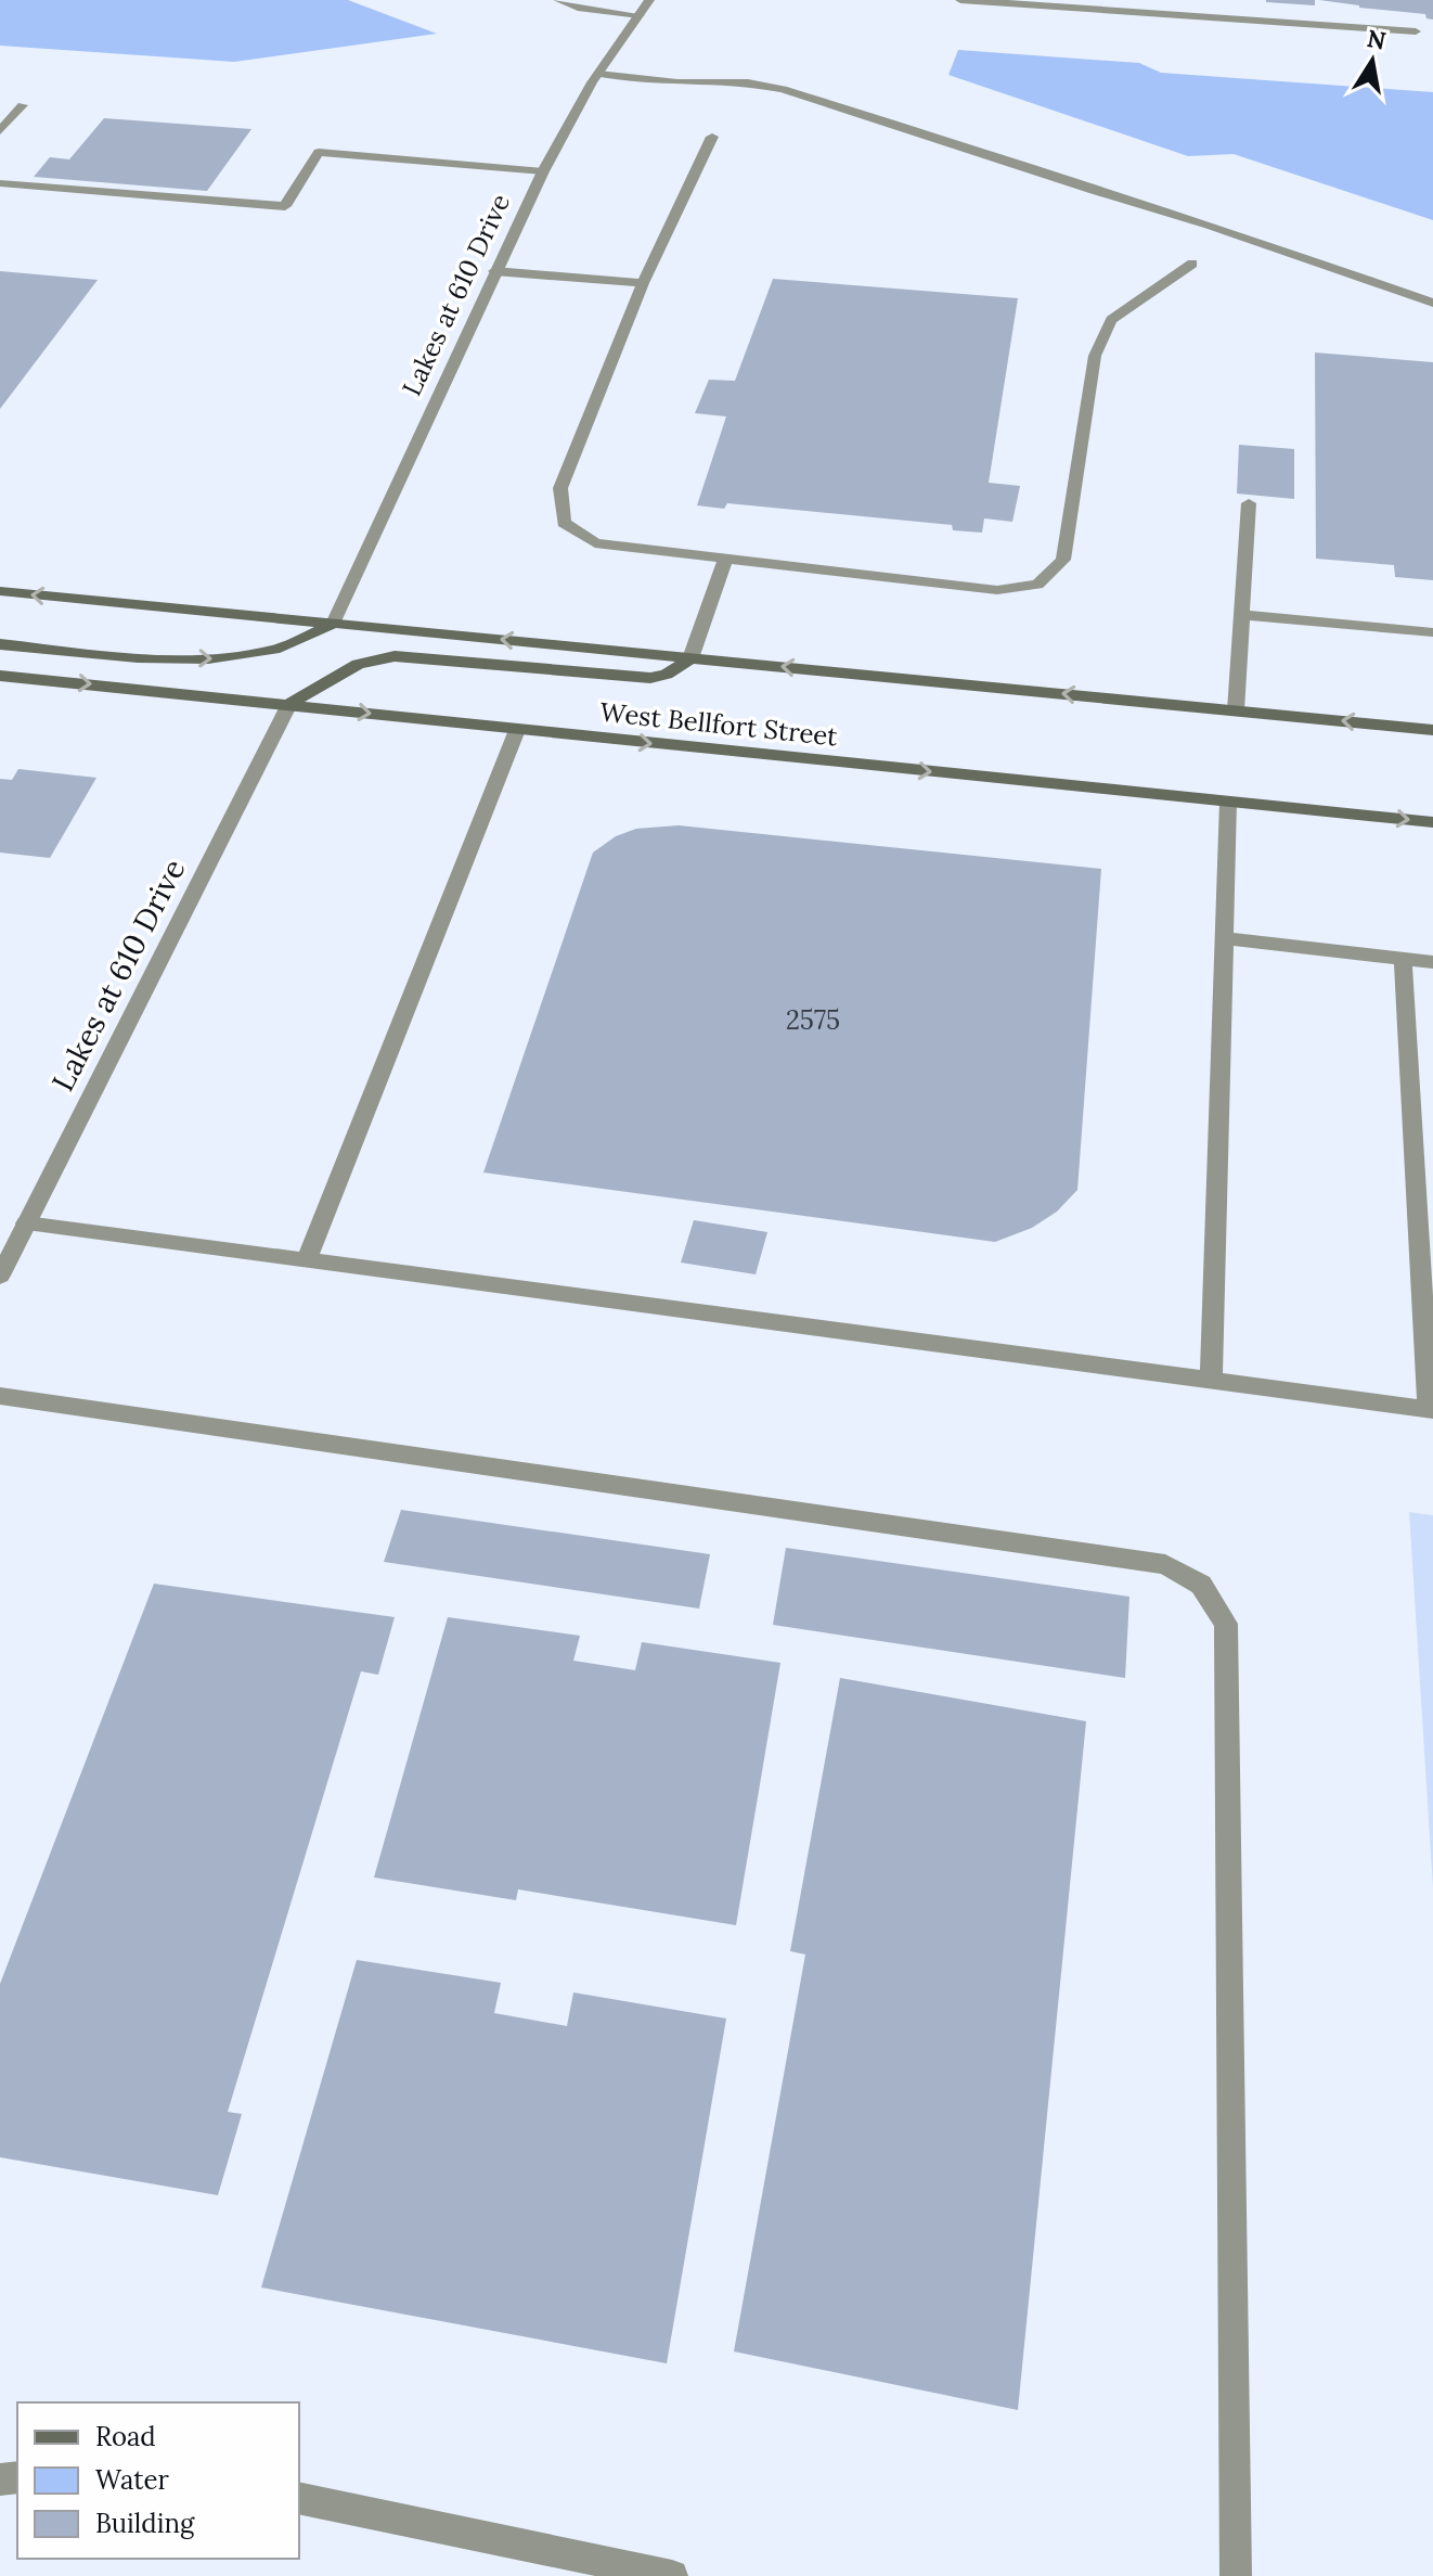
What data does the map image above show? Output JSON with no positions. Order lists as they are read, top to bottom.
{
  "streets": {
    "main road": ["West Bellfort Street"],
    "street": ["Lakes at 610 Drive"]
  },
  "crossings": [
    ["Lakes at 610 Drive", "West Bellfort Street"]
  ],
  "house_numbers": ["2575"],
  "legend": ["Road", "Water", "Building"],
  "north": "top"
}
